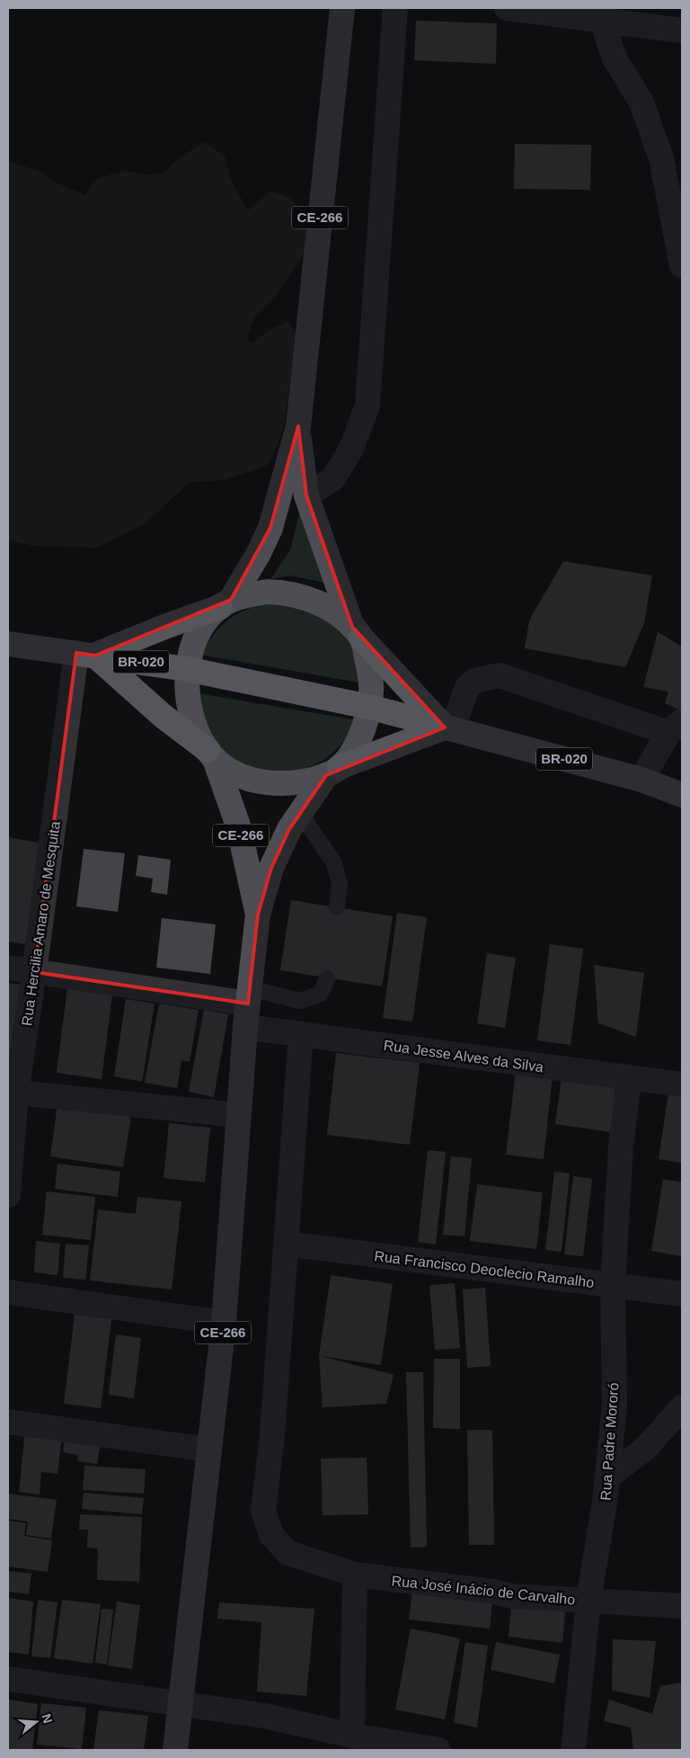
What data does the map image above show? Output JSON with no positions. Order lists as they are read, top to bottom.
{
  "streets": {
    "highway": ["BR-020"],
    "main road": ["CE-266"],
    "street": [
      "Rua Hercilia Amaro de Mesquita",
      "Rua Jesse Alves da Silva",
      "Rua Francisco Deoclecio Ramalho",
      "Rua Padre Mororó",
      "Rua José Inácio de Carvalho"
    ]
  },
  "crossings": [
    ["CE-266", "Rua Jesse Alves da Silva"],
    ["BR-020", "Rua Hercilia Amaro de Mesquita"],
    ["Rua Hercilia Amaro de Mesquita", "Rua Jesse Alves da Silva"],
    ["Rua Jesse Alves da Silva", "Rua Padre Mororó"],
    ["Rua Jesse Alves da Silva", "Rua José Inácio de Carvalho"],
    ["Rua Francisco Deoclecio Ramalho", "Rua Padre Mororó"],
    ["Rua Francisco Deoclecio Ramalho", "Rua José Inácio de Carvalho"],
    ["Rua Padre Mororó", "Rua José Inácio de Carvalho"]
  ],
  "north": "right"
}
